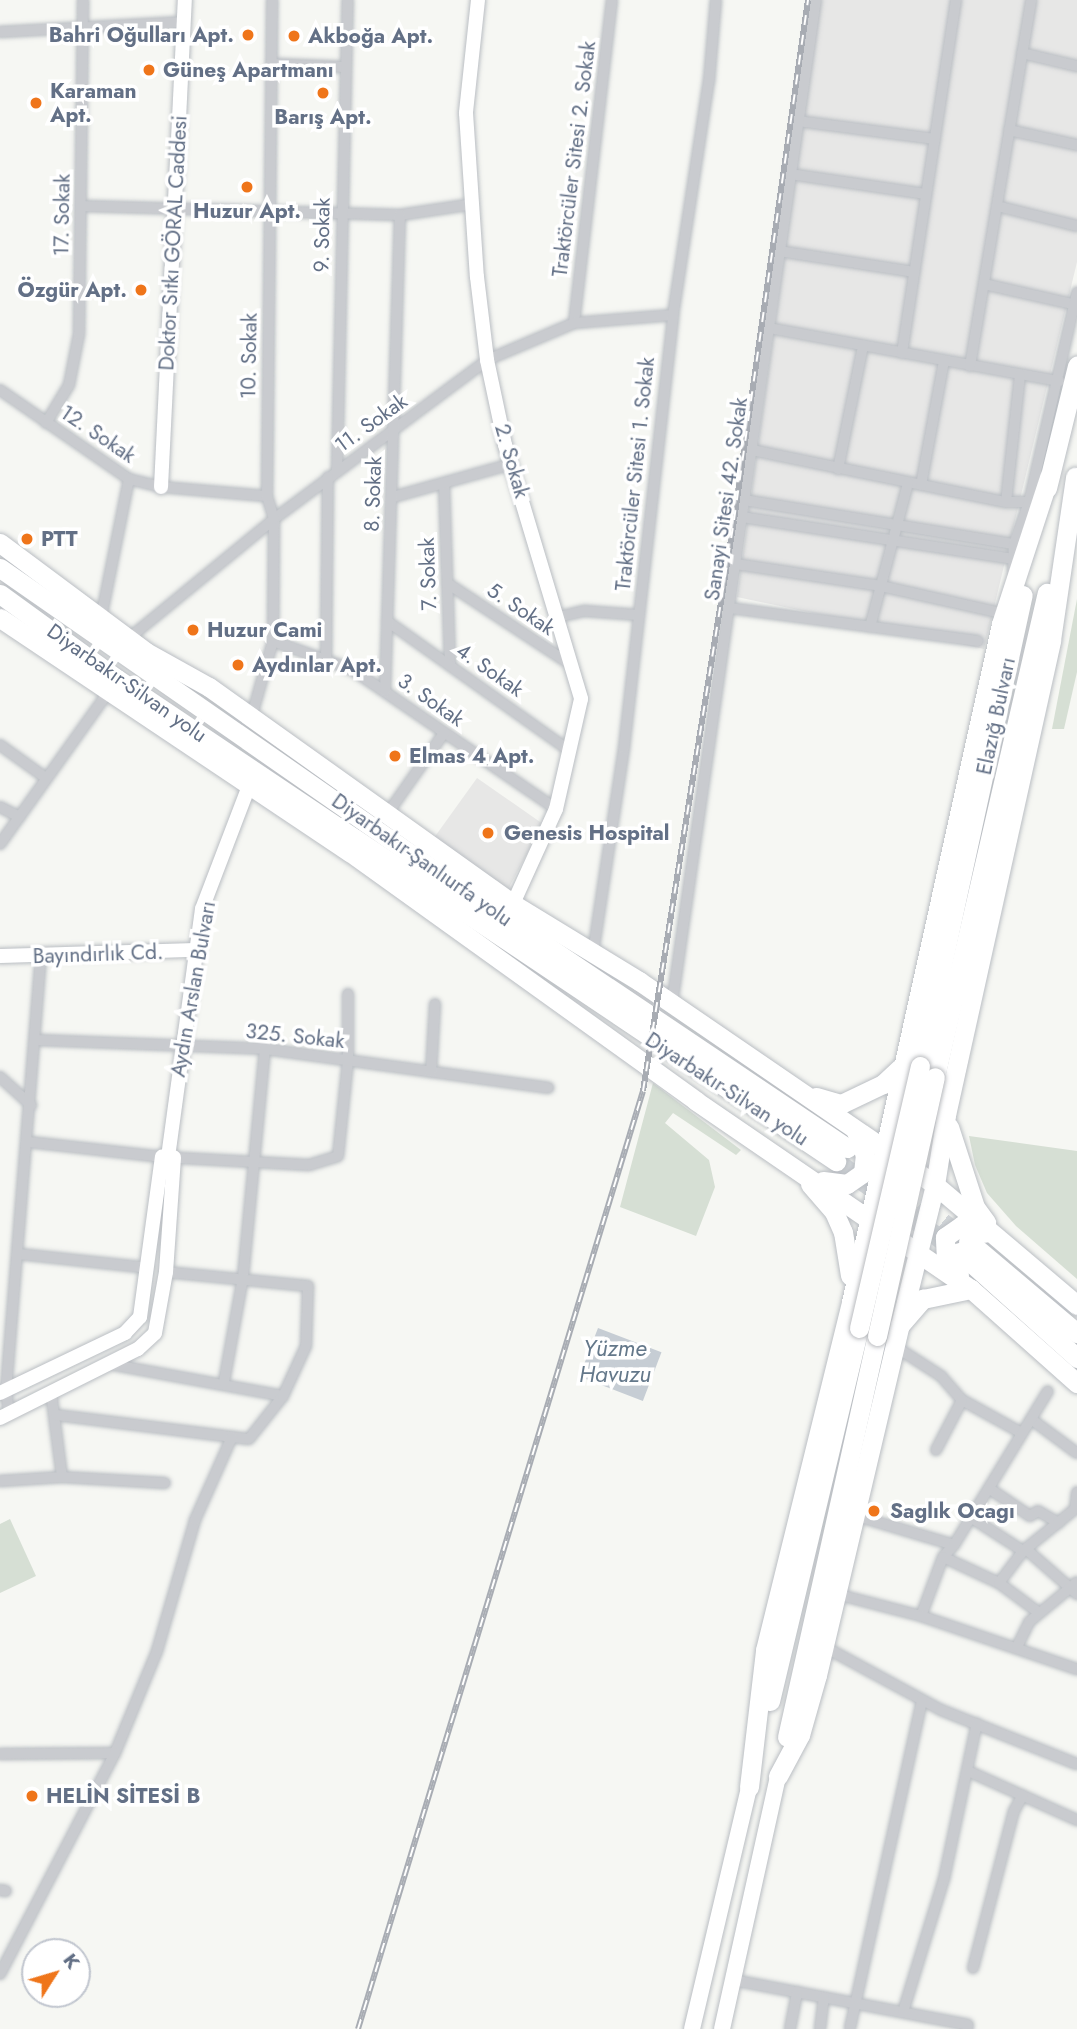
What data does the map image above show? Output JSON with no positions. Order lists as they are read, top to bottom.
{
  "streets": {
    "highway": ["Diyarbakır-Silvan yolu", "Elazığ Bulvarı", "Diyarbakır-Şanlıurfa yolu"],
    "street": [
      "Traktörcüler Sitesi 2. Sokak",
      "17. Sokak",
      "9. Sokak",
      "Doktor Sıtkı GÖRAL Caddesi",
      "10. Sokak",
      "11. Sokak",
      "12. Sokak",
      "2. Sokak",
      "Traktörcüler Sitesi 1. Sokak",
      "8. Sokak",
      "Sanayi Sitesi 42. Sokak",
      "7. Sokak",
      "5. Sokak",
      "4. Sokak",
      "3. Sokak",
      "Bayındırlık Cd.",
      "Aydın Arslan Bulvarı",
      "325. Sokak"
    ]
  },
  "crossings": [
    ["Traktörcüler Sitesi 2. Sokak", "11. Sokak"],
    ["17. Sokak", "12. Sokak"],
    ["9. Sokak", "11. Sokak"],
    ["9. Sokak", "3. Sokak"],
    ["Doktor Sıtkı GÖRAL Caddesi", "12. Sokak"],
    ["10. Sokak", "11. Sokak"],
    ["10. Sokak", "12. Sokak"],
    ["10. Sokak", "3. Sokak"],
    ["11. Sokak", "2. Sokak"],
    ["11. Sokak", "Traktörcüler Sitesi 1. Sokak"],
    ["11. Sokak", "8. Sokak"],
    ["2. Sokak", "5. Sokak"],
    ["2. Sokak", "4. Sokak"],
    ["2. Sokak", "3. Sokak"],
    ["8. Sokak", "4. Sokak"],
    ["8. Sokak", "3. Sokak"],
    ["7. Sokak", "5. Sokak"],
    ["7. Sokak", "4. Sokak"],
    ["Diyarbakır-Silvan yolu", "Diyarbakır-Şanlıurfa yolu"],
    ["Diyarbakır-Silvan yolu", "Aydın Arslan Bulvarı"],
    ["Bayındırlık Cd.", "Aydın Arslan Bulvarı"],
    ["Aydın Arslan Bulvarı", "325. Sokak"]
  ],
  "water": ["Yüzme Havuzu"],
  "places": [
    "Bahri Oğulları Apt.",
    "Akboğa Apt.",
    "Güneş Apartmanı",
    "Barış Apt.",
    "Karaman Apt.",
    "Huzur Apt.",
    "Özgür Apt.",
    "PTT",
    "Huzur Cami",
    "Aydınlar Apt.",
    "Elmas 4 Apt.",
    "Genesis Hospital",
    "Saglık Ocagı",
    "HELİN SİTESİ B"
  ],
  "north": "top right"
}
